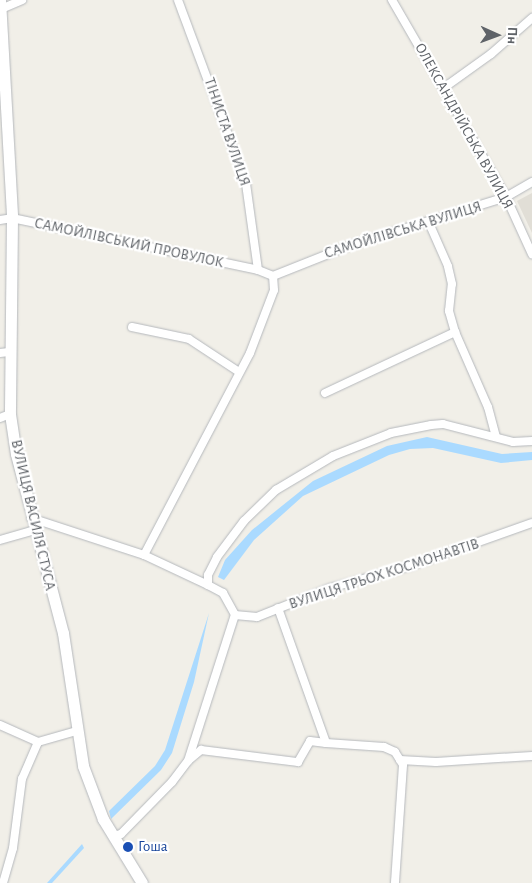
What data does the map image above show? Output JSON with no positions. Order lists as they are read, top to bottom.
{
  "streets": {
    "main road": ["ВУЛИЦЯ ВАСИЛЯ СТУСА"],
    "street": [
      "ОЛЕКСАНДРІЙСЬКА ВУЛИЦЯ",
      "ТІНИСТА ВУЛИЦЯ",
      "САМОЙЛІВСЬКА ВУЛИЦЯ",
      "САМОЙЛІВСЬКИЙ ПРОВУЛОК",
      "ВУЛИЦЯ ТРЬОХ КОСМОНАВТІВ"
    ]
  },
  "crossings": [
    ["ОЛЕКСАНДРІЙСЬКА ВУЛИЦЯ", "САМОЙЛІВСЬКА ВУЛИЦЯ"],
    ["ТІНИСТА ВУЛИЦЯ", "САМОЙЛІВСЬКИЙ ПРОВУЛОК"],
    ["САМОЙЛІВСЬКИЙ ПРОВУЛОК", "ВУЛИЦЯ ВАСИЛЯ СТУСА"]
  ],
  "places": ["Гоша"],
  "north": "right"
}
